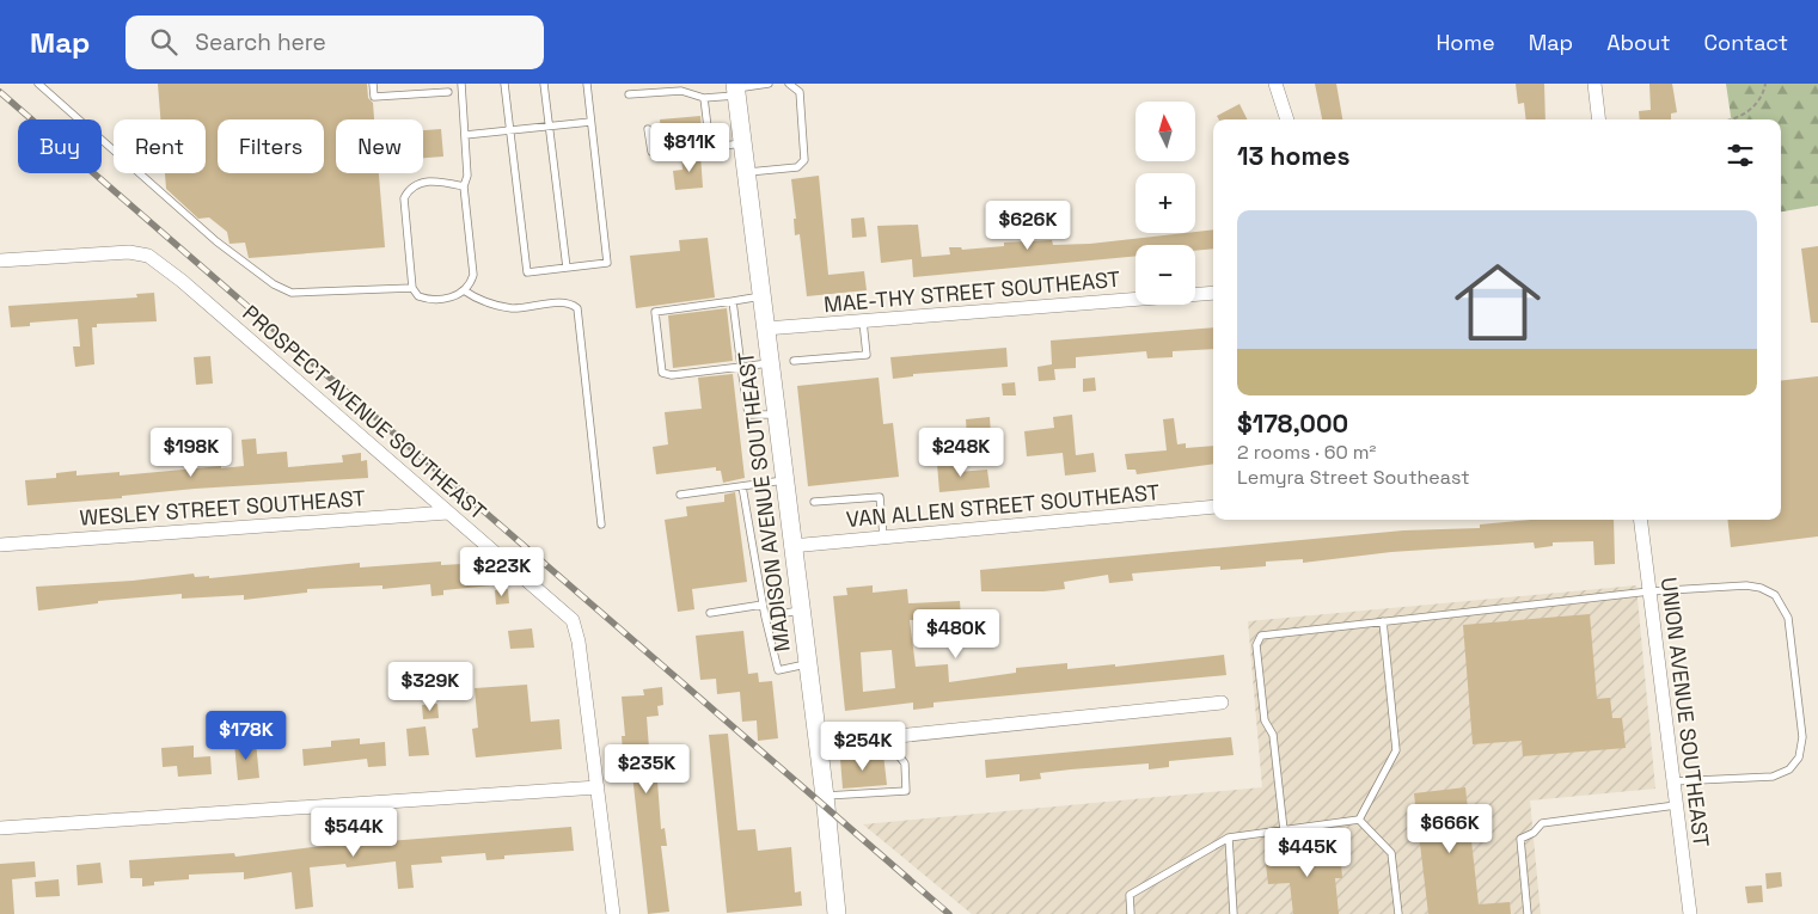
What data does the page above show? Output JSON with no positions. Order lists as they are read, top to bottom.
{
  "streets": {
    "street": [
      "MAE-THY STREET SOUTHEAST",
      "PROSPECT AVENUE SOUTHEAST",
      "MADISON AVENUE SOUTHEAST",
      "VAN ALLEN STREET SOUTHEAST",
      "WESLEY STREET SOUTHEAST",
      "UNION AVENUE SOUTHEAST"
    ]
  },
  "crossings": [
    ["MAE-THY STREET SOUTHEAST", "MADISON AVENUE SOUTHEAST"],
    ["PROSPECT AVENUE SOUTHEAST", "WESLEY STREET SOUTHEAST"],
    ["MADISON AVENUE SOUTHEAST", "VAN ALLEN STREET SOUTHEAST"]
  ],
  "north": "top",
  "page": {
    "header": "Map",
    "search": "Search here",
    "nav": [
      "Home",
      "Map",
      "About",
      "Contact"
    ],
    "map_buttons": ["+", "−"],
    "chip": [
      "Buy",
      "Rent",
      "Filters",
      "New"
    ],
    "heading": "13 homes",
    "price": [
      "$811K",
      "$626K",
      "$198K",
      "$248K",
      "$223K",
      "$480K",
      "$329K",
      "$178K",
      "$254K",
      "$235K",
      "$666K",
      "$544K",
      "$445K"
    ],
    "list": [
      {
        "name": "$178,000",
        "note": "2 rooms · 60 m² · Lemyra Street Southeast"
      }
    ]
  }
}
